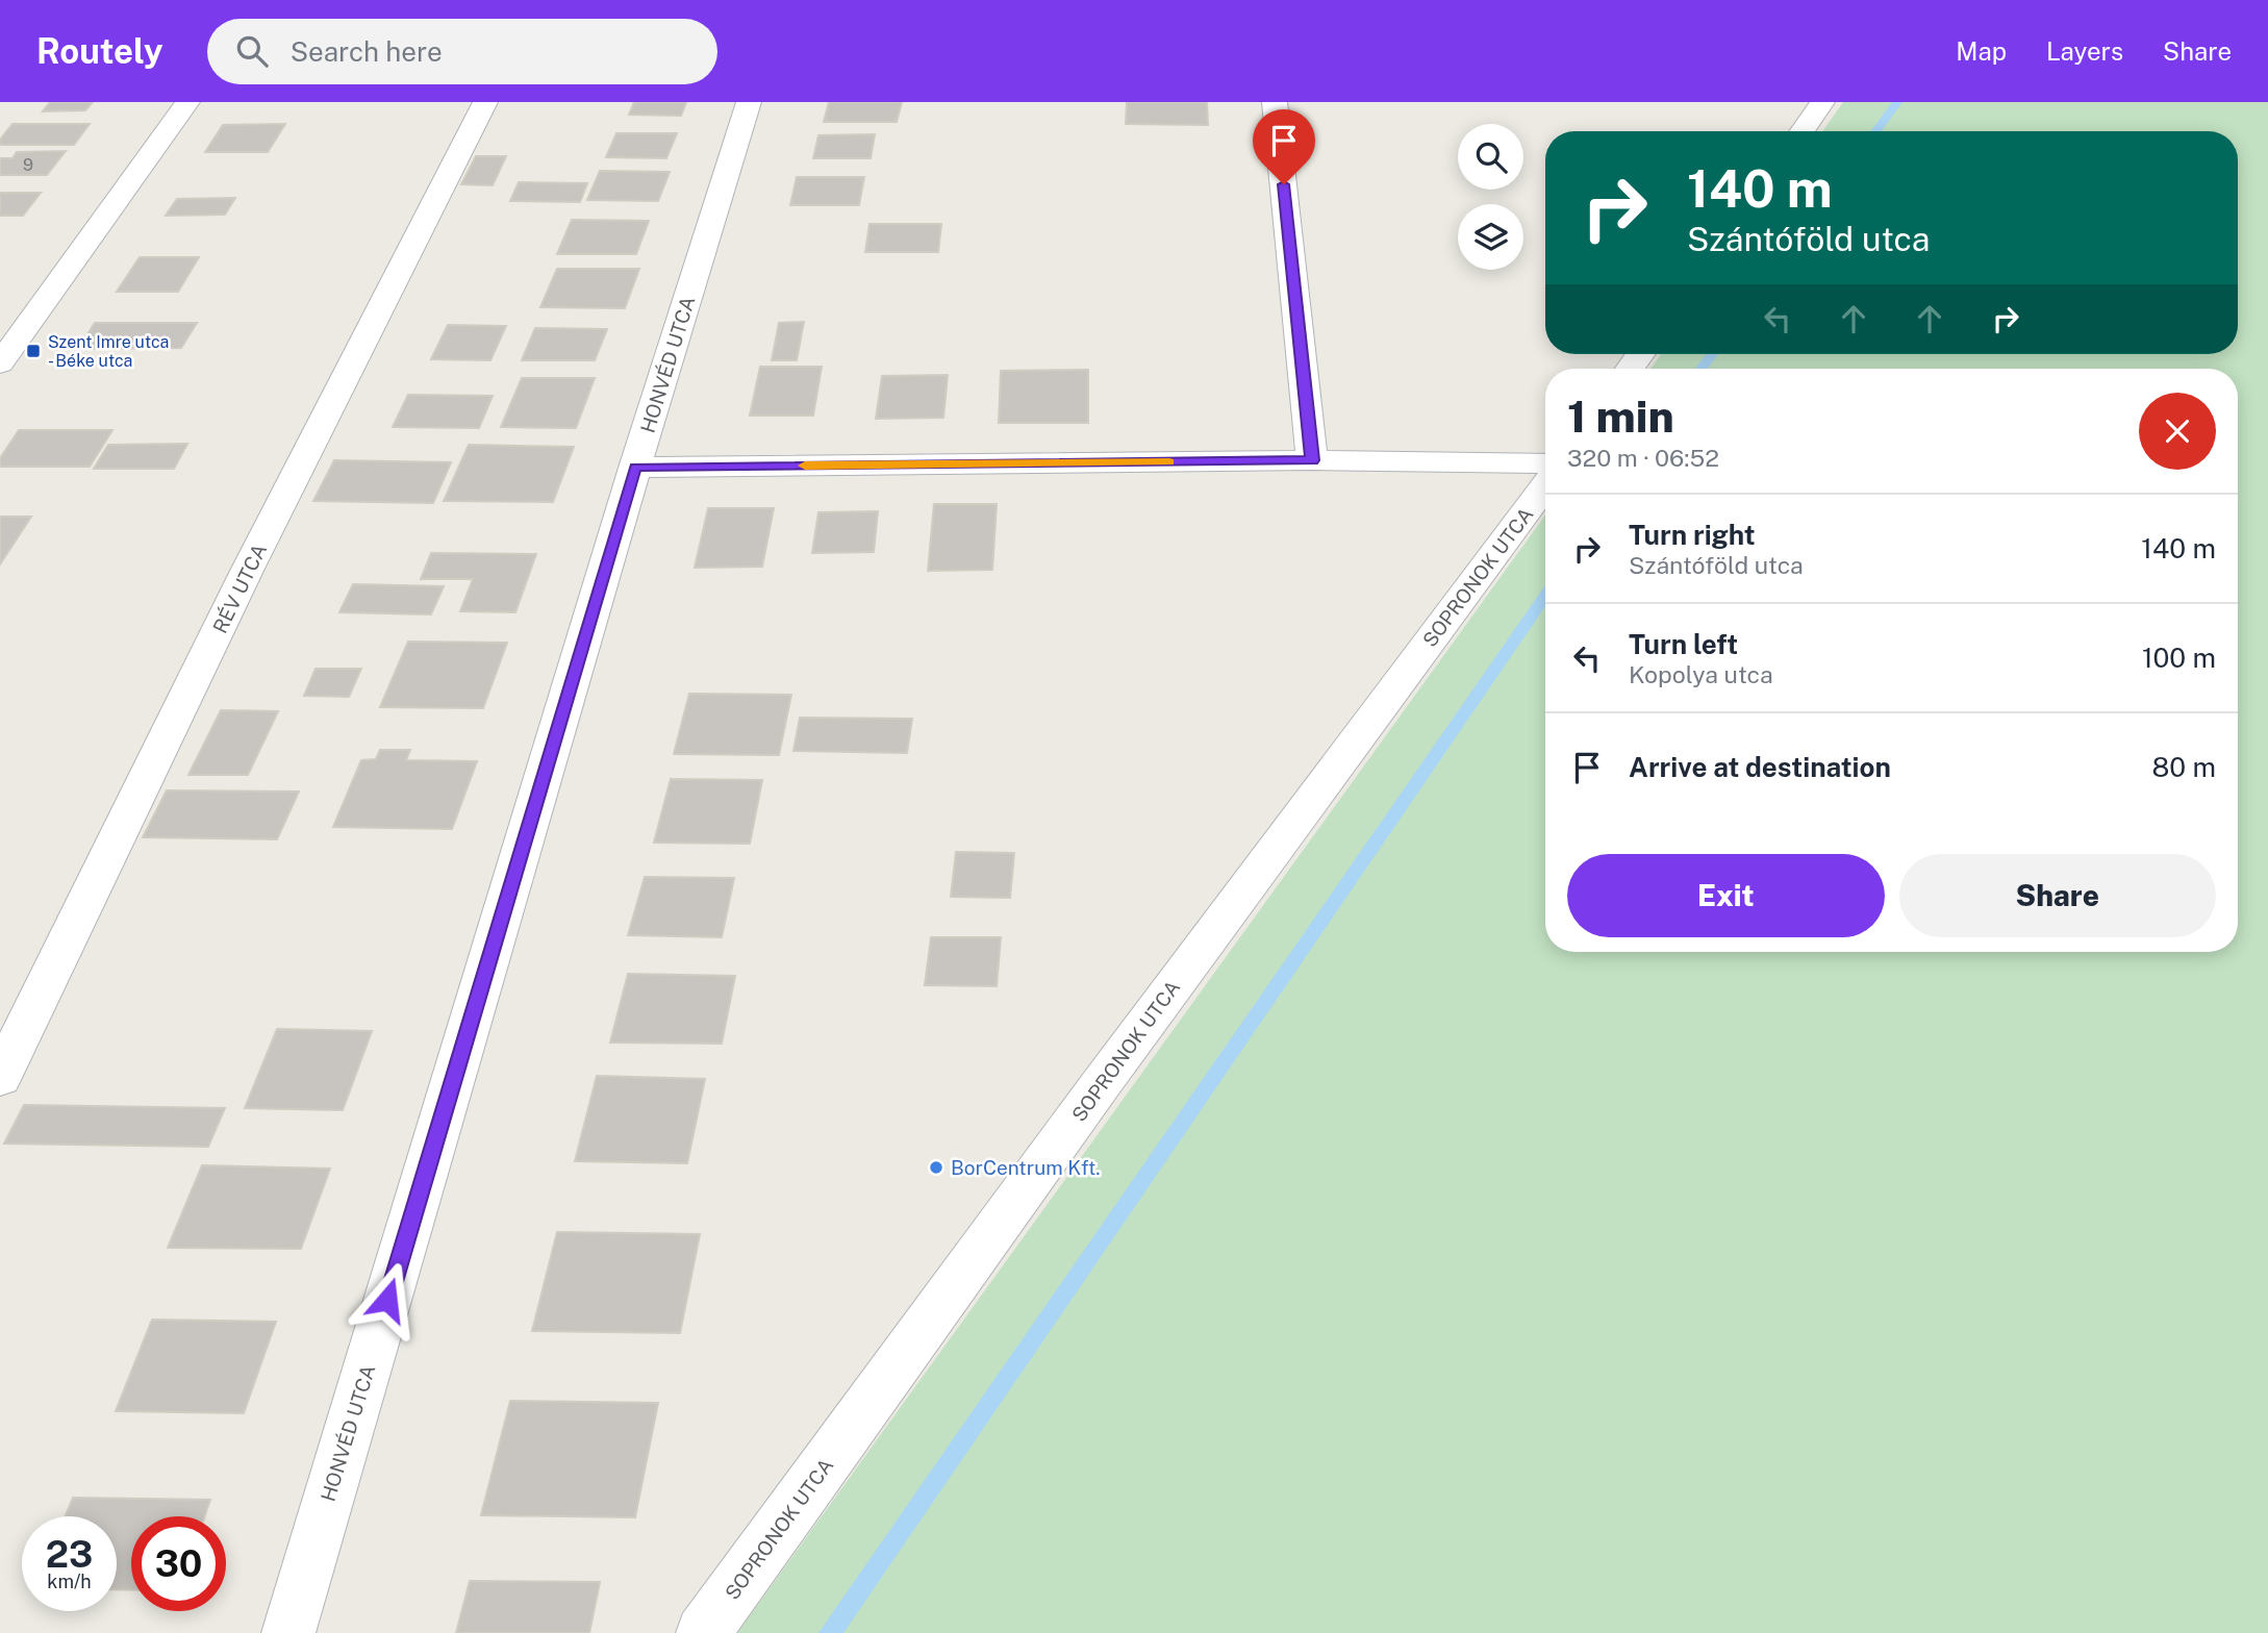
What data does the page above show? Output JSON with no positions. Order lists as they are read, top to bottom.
{
  "streets": {
    "street": ["HONVÉD UTCA", "SOPRONOK UTCA", "RÉV UTCA"]
  },
  "places": {
    "transit": ["Szent Imre utca - Béke utca"],
    "other": ["BorCentrum Kft."]
  },
  "house_numbers": ["9"],
  "page": {
    "header": "Routely",
    "search": "Search here",
    "nav": ["Map", "Layers", "Share"],
    "turn": ["140 m", "Szántóföld utca"],
    "heading": ["1 min", "320 m · 06:52"],
    "list": [
      {
        "name": "Turn right",
        "note": "Szántóföld utca",
        "value": "140 m"
      },
      {
        "name": "Turn left",
        "note": "Kopolya utca",
        "value": "100 m"
      },
      {
        "name": "Arrive at destination",
        "value": "80 m"
      }
    ],
    "buttons": ["Exit", "Share"],
    "speed": "23 km/h",
    "limit": "30"
  }
}
